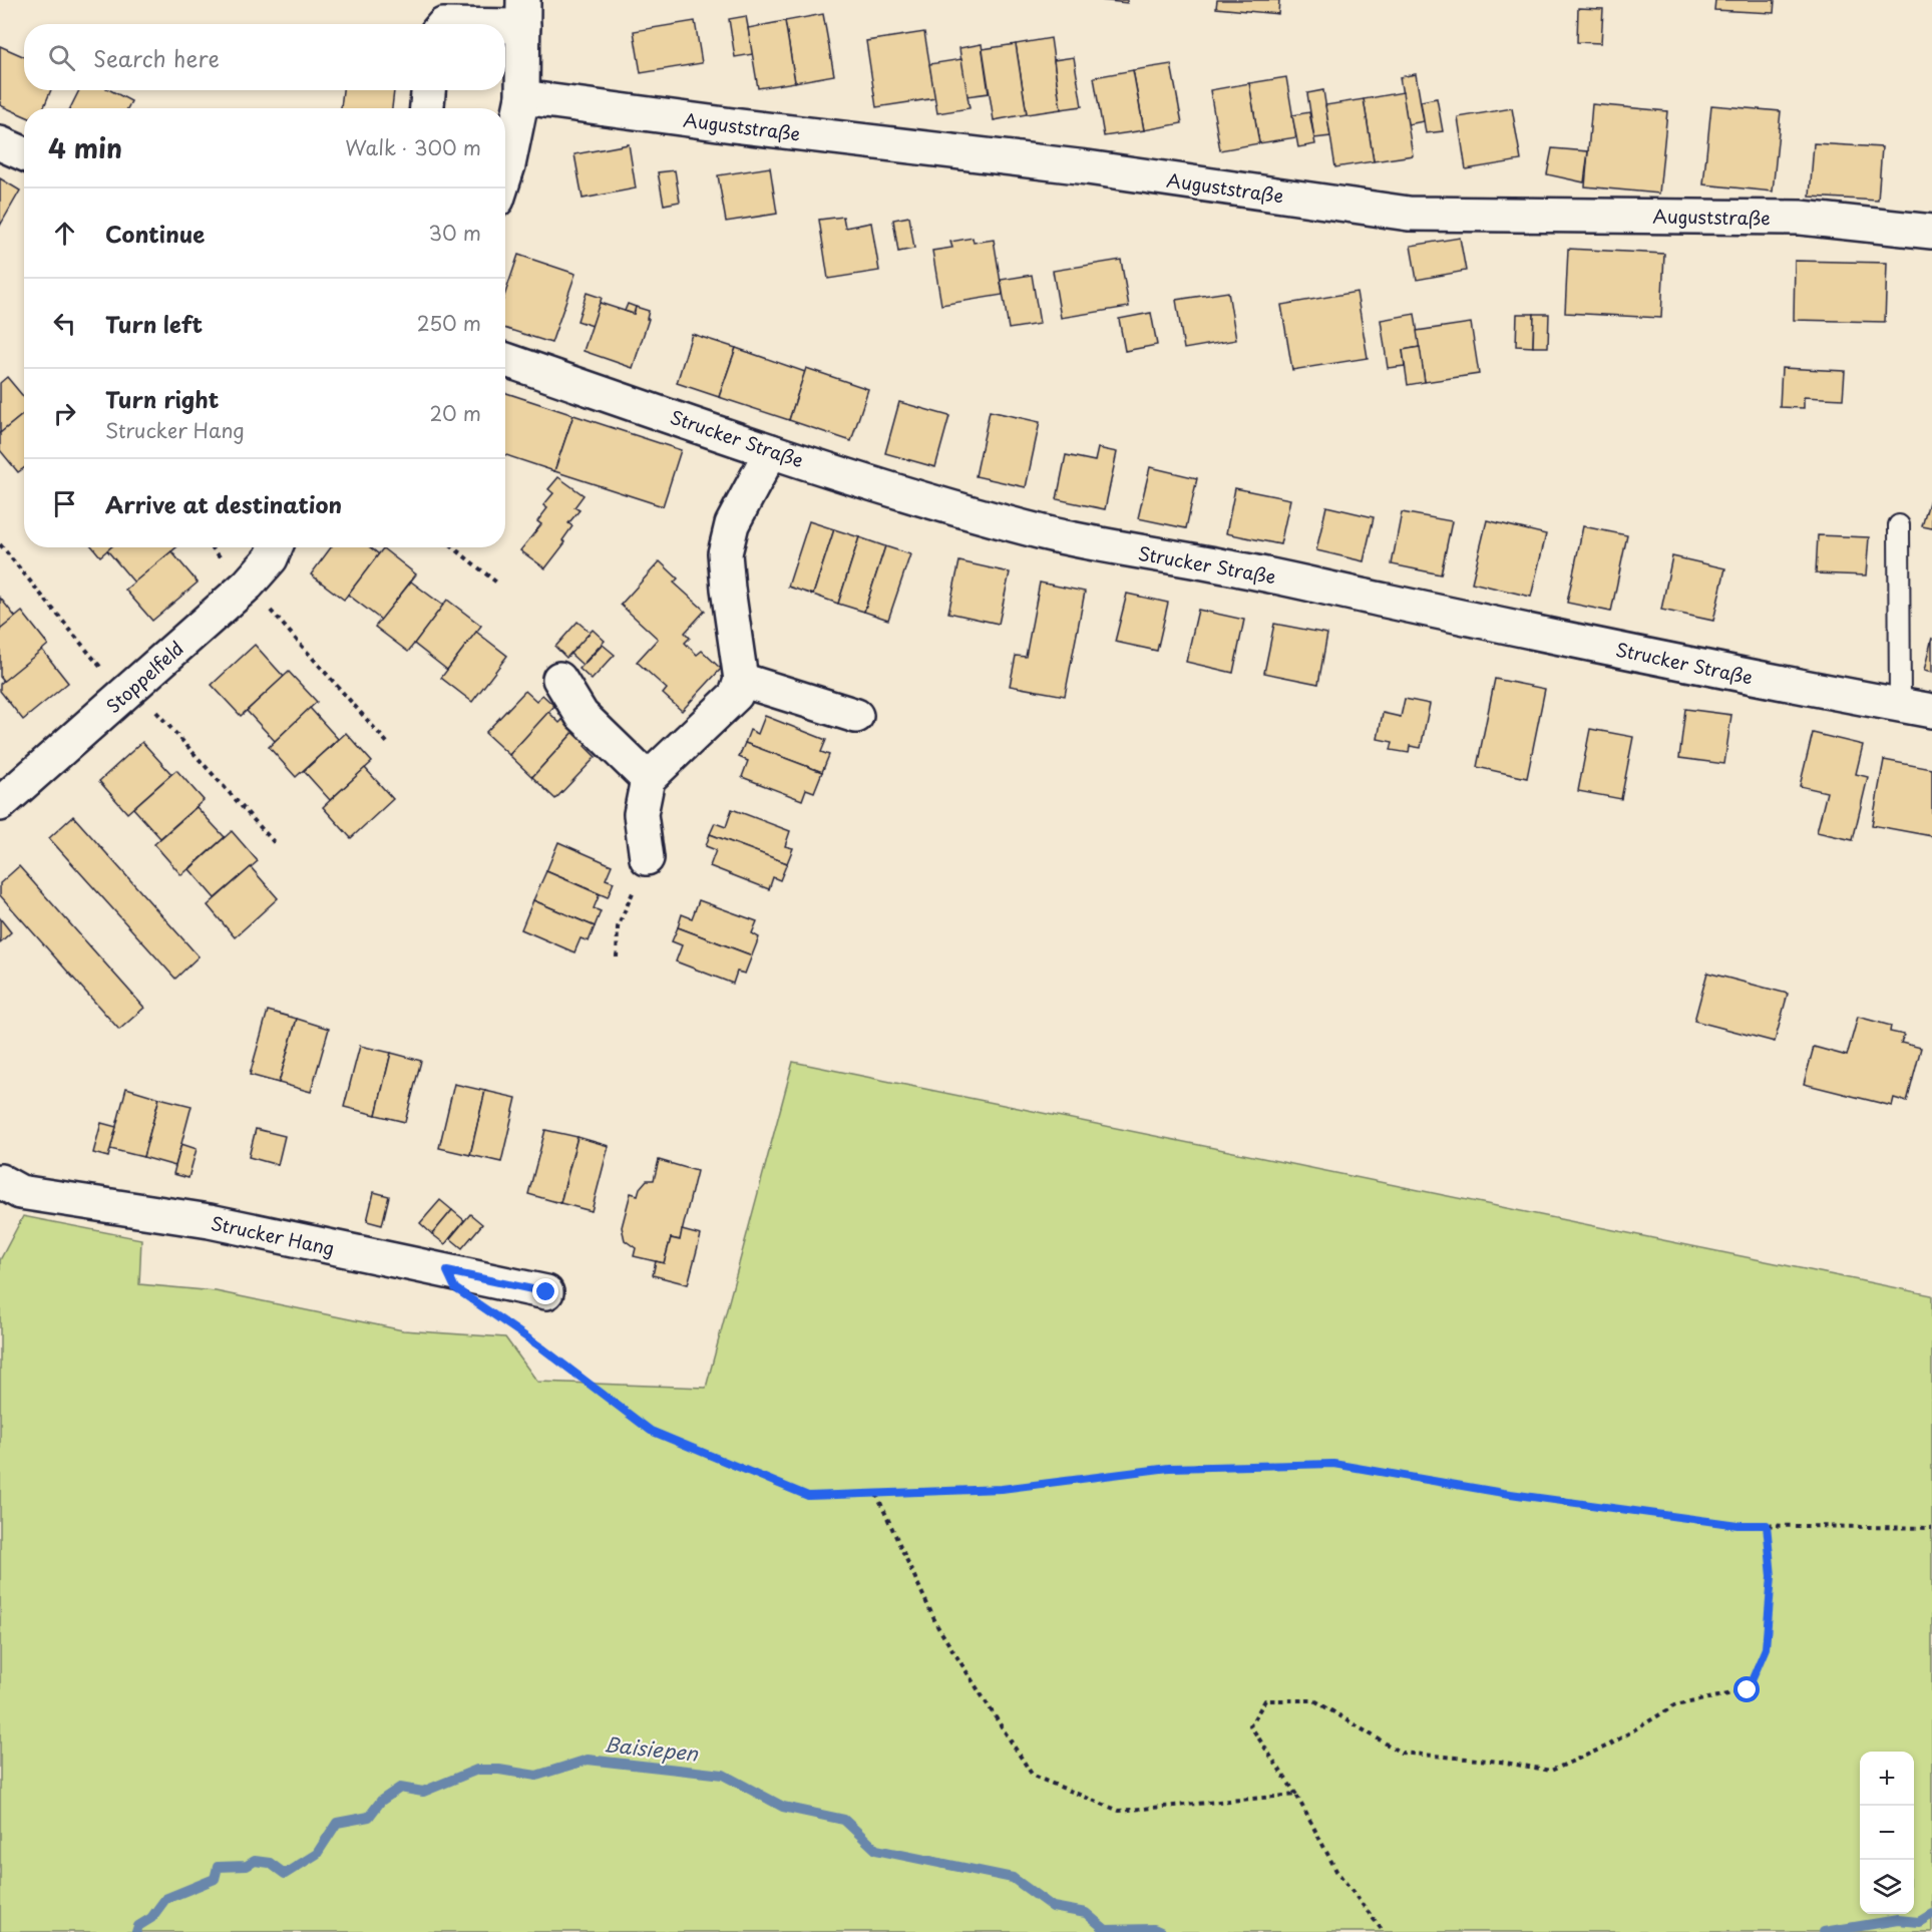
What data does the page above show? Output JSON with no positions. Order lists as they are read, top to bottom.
{
  "streets": {
    "street": [
      "Auguststraße",
      "Strucker Straße",
      "Stoppelfeld",
      "Strucker Hang"
    ]
  },
  "water": ["Baisiepen"],
  "page": {
    "search": "Search here",
    "heading": ["4 min", "Walk · 300 m"],
    "list": [
      ["Continue", "30 m"],
      ["Turn left", "250 m"],
      ["Turn right", "Strucker Hang", "20 m"],
      "Arrive at destination"
    ],
    "map_buttons": ["+", "−"]
  }
}
